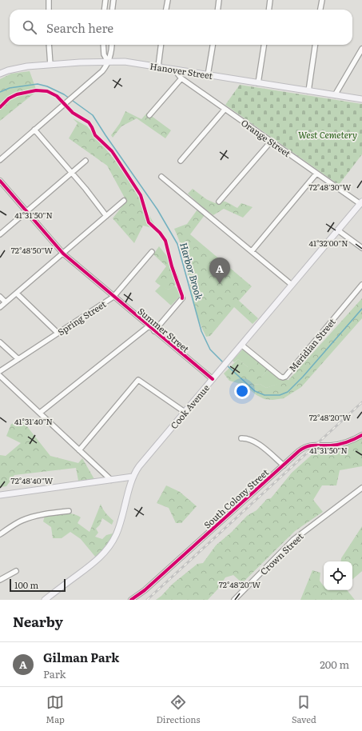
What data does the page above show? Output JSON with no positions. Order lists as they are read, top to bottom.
{
  "streets": {
    "main road": ["Hanover Street", "Cook Avenue"],
    "street": [
      "Orange Street",
      "Spring Street",
      "Summer Street",
      "Meridian Street",
      "South Colony Street",
      "Crown Street"
    ]
  },
  "crossings": [
    ["Hanover Street", "Orange Street"],
    ["Orange Street", "Cook Avenue"],
    ["Spring Street", "Summer Street"],
    ["Summer Street", "Cook Avenue"],
    ["Meridian Street", "Cook Avenue"]
  ],
  "water": ["Harbor Brook"],
  "parks": ["West Cemetery"],
  "scale_bar": "100 m",
  "page": {
    "search": "Search here",
    "pins": "A",
    "scale": "100 m",
    "heading": "Nearby",
    "list": [
      {
        "mark": "A",
        "name": "Gilman Park",
        "note": "Park",
        "value": "200 m"
      }
    ],
    "nav": ["Map", "Directions", "Saved"]
  },
  "coordinates": [
    "72°48'30\"W",
    "41°31'50\"N",
    "41°32'00\"N",
    "72°48'50\"W",
    "72°48'20\"W",
    "41°31'40\"N",
    "72°48'40\"W"
  ]
}
